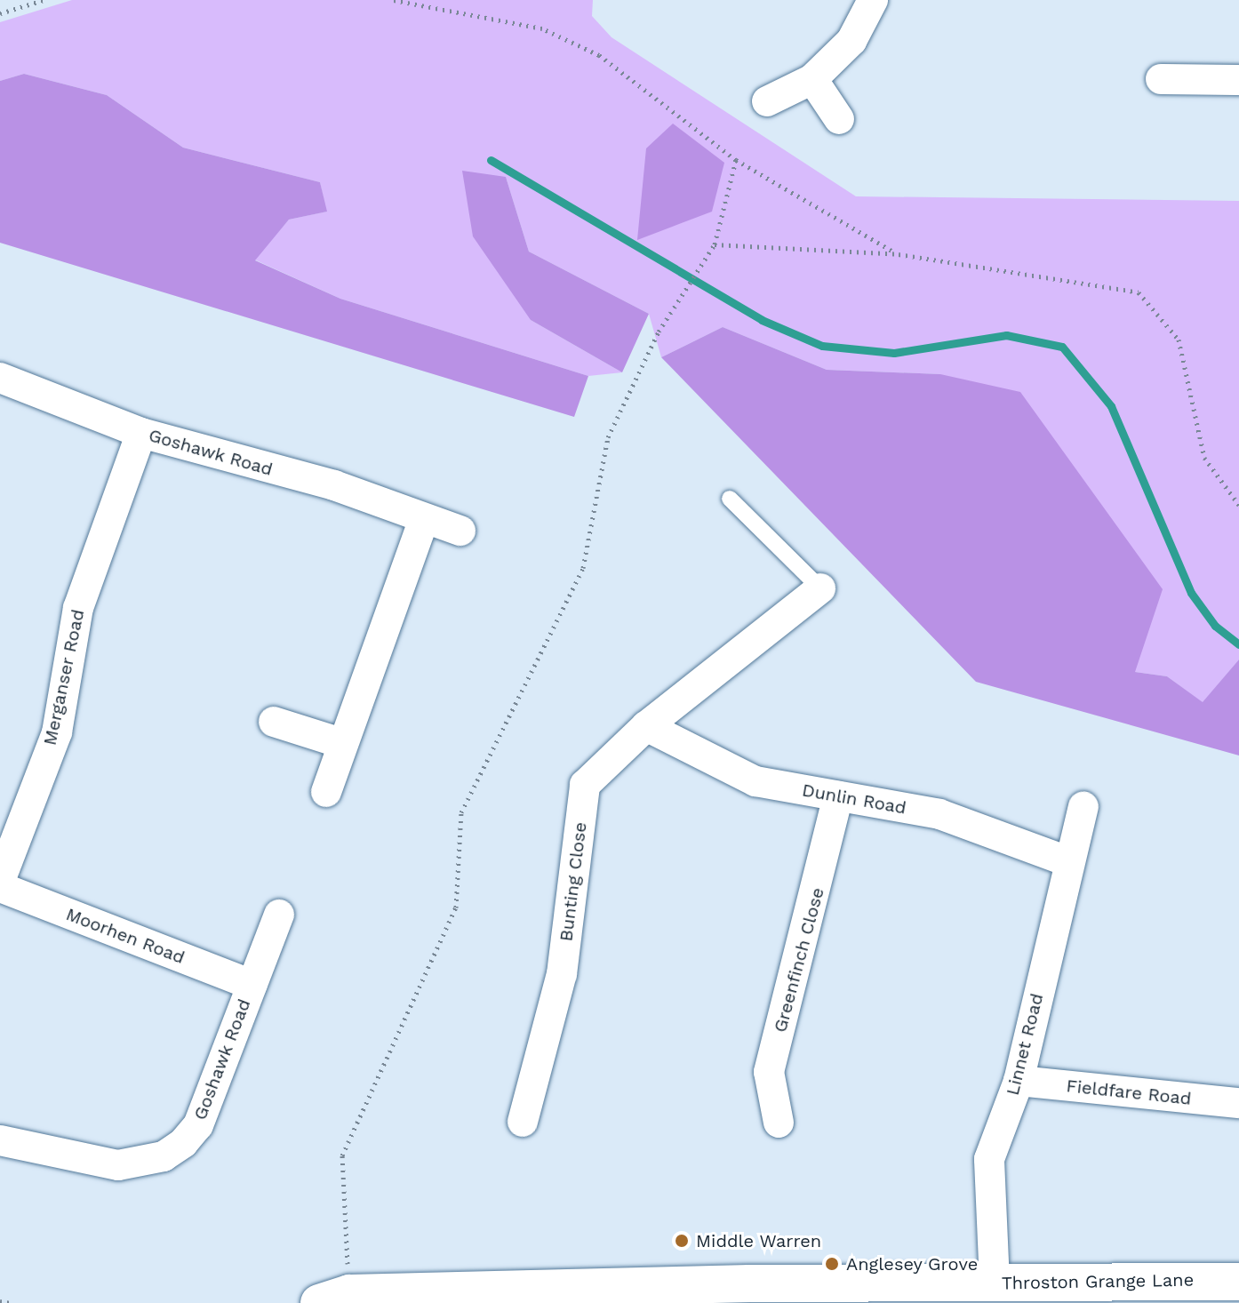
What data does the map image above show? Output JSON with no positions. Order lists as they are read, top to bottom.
{
  "streets": {
    "street": [
      "Goshawk Road",
      "Merganser Road",
      "Dunlin Road",
      "Bunting Close",
      "Moorhen Road",
      "Greenfinch Close",
      "Linnet Road",
      "Fieldfare Road",
      "Throston Grange Lane"
    ]
  },
  "crossings": [
    ["Goshawk Road", "Merganser Road"],
    ["Goshawk Road", "Moorhen Road"],
    ["Dunlin Road", "Bunting Close"],
    ["Dunlin Road", "Greenfinch Close"],
    ["Dunlin Road", "Linnet Road"],
    ["Linnet Road", "Fieldfare Road"],
    ["Linnet Road", "Throston Grange Lane"]
  ],
  "places": ["Middle Warren", "Anglesey Grove"]
}
